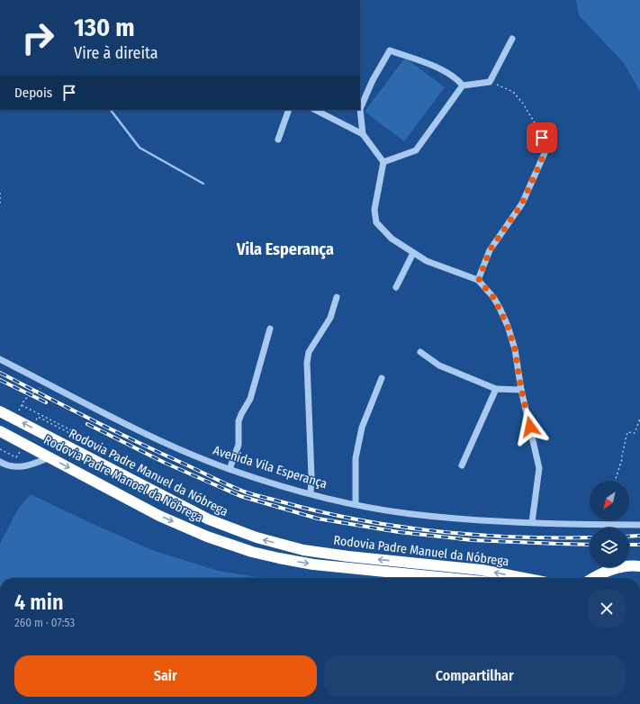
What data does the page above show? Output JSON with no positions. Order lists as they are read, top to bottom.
{
  "streets": {
    "highway": ["Rodovia Padre Manuel da Nóbrega", "Rodovia Padre Manoel da Nóbrega"],
    "street": ["Avenida Vila Esperança"]
  },
  "one_way": ["Rodovia Padre Manuel da Nóbrega", "Rodovia Padre Manoel da Nóbrega"],
  "districts": ["Vila Esperança"],
  "north": "bottom left",
  "page": {
    "turn": ["130 m", "Vire à direita"],
    "then": "Depois",
    "heading": ["4 min", "260 m · 07:53"],
    "buttons": ["Sair", "Compartilhar"]
  }
}
